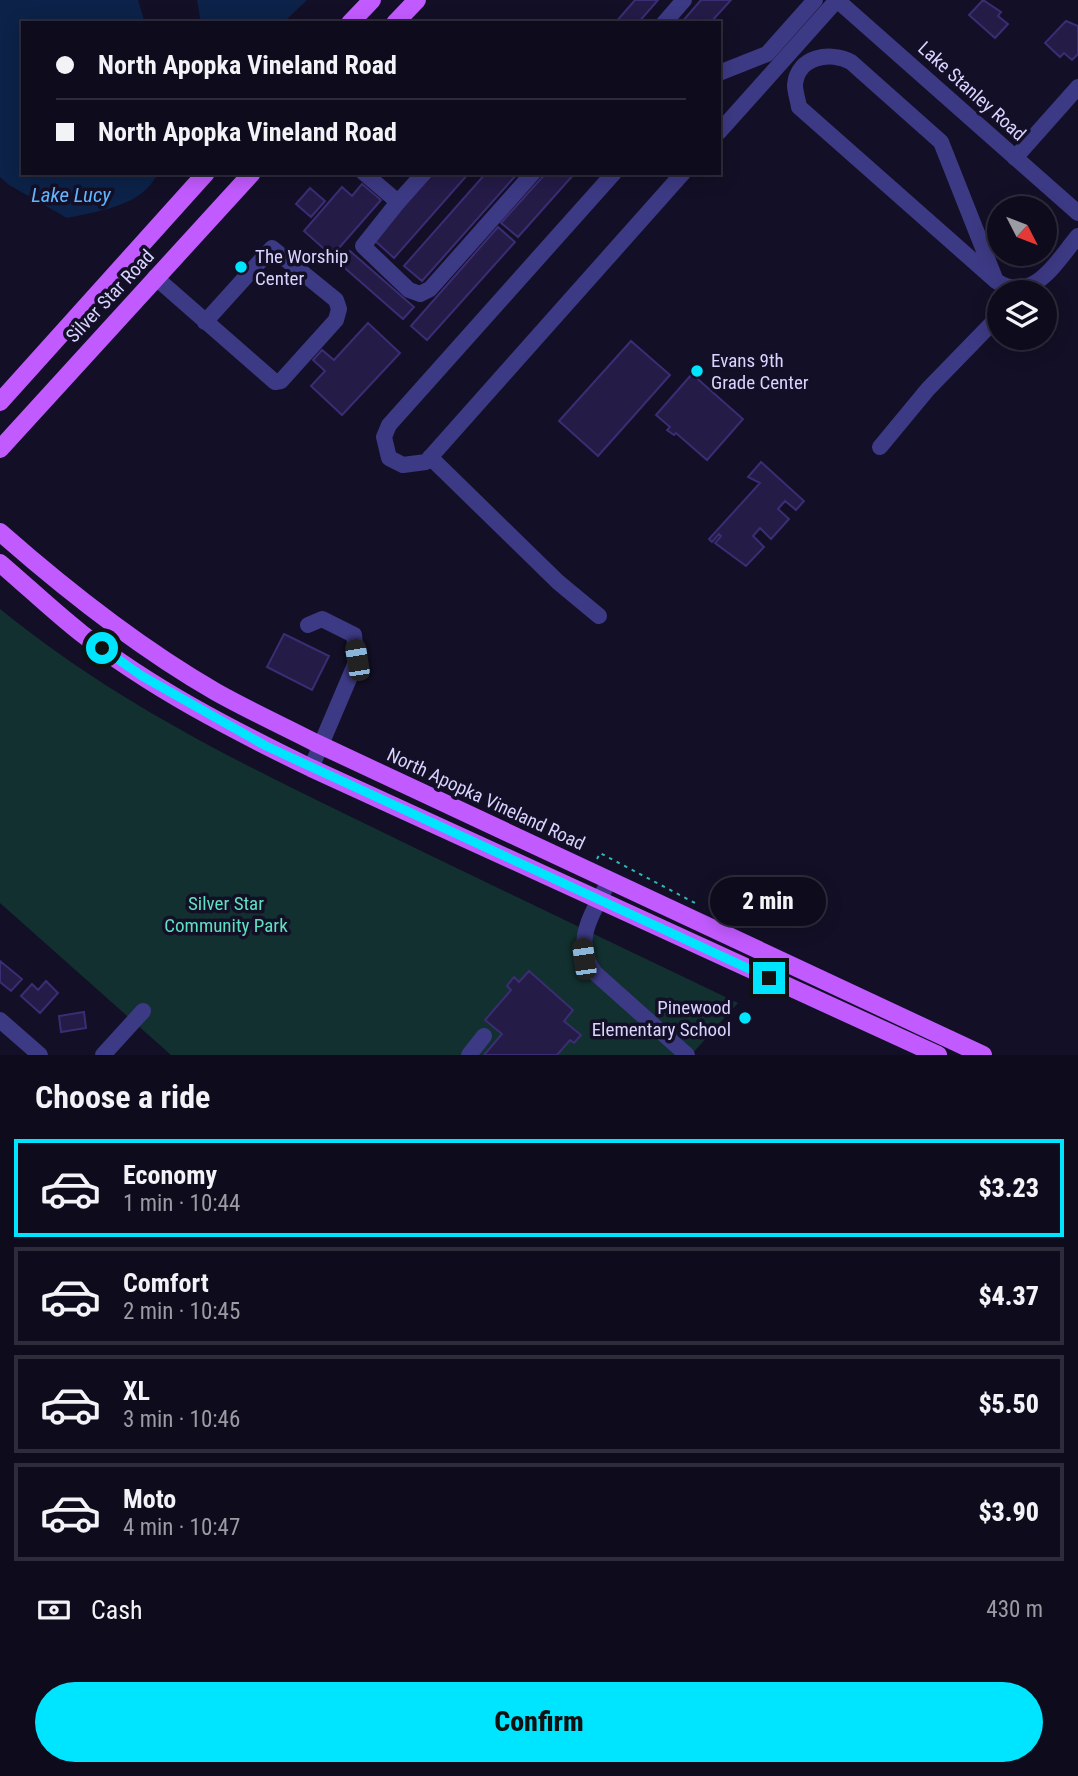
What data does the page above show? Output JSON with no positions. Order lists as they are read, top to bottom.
{
  "streets": {
    "main road": ["Silver Star Road", "North Apopka Vineland Road"],
    "street": ["Lake Stanley Road"]
  },
  "water": ["Lake Lucy"],
  "parks": ["Silver Star Community Park"],
  "places": ["The Worship Center", "Evans 9th Grade Center", "Pinewood Elementary School"],
  "north": "bottom right",
  "page": {
    "banner": ["North Apopka Vineland Road", "North Apopka Vineland Road"],
    "bubble": "2 min",
    "heading": "Choose a ride",
    "list": [
      {
        "name": "Economy",
        "note": "1 min · 10:44",
        "value": "$3.23"
      },
      {
        "name": "Comfort",
        "note": "2 min · 10:45",
        "value": "$4.37"
      },
      {
        "name": "XL",
        "note": "3 min · 10:46",
        "value": "$5.50"
      },
      {
        "name": "Moto",
        "note": "4 min · 10:47",
        "value": "$3.90"
      }
    ],
    "pay": ["Cash", "430 m"],
    "buttons": "Confirm"
  }
}
